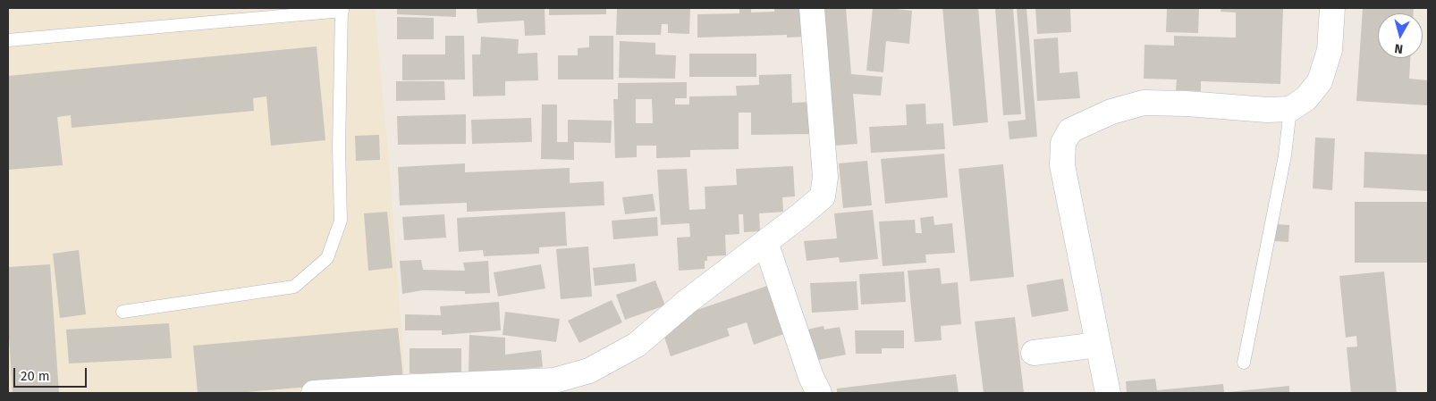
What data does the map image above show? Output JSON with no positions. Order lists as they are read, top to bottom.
{
  "scale_bar": "20 m",
  "north": "bottom"
}
